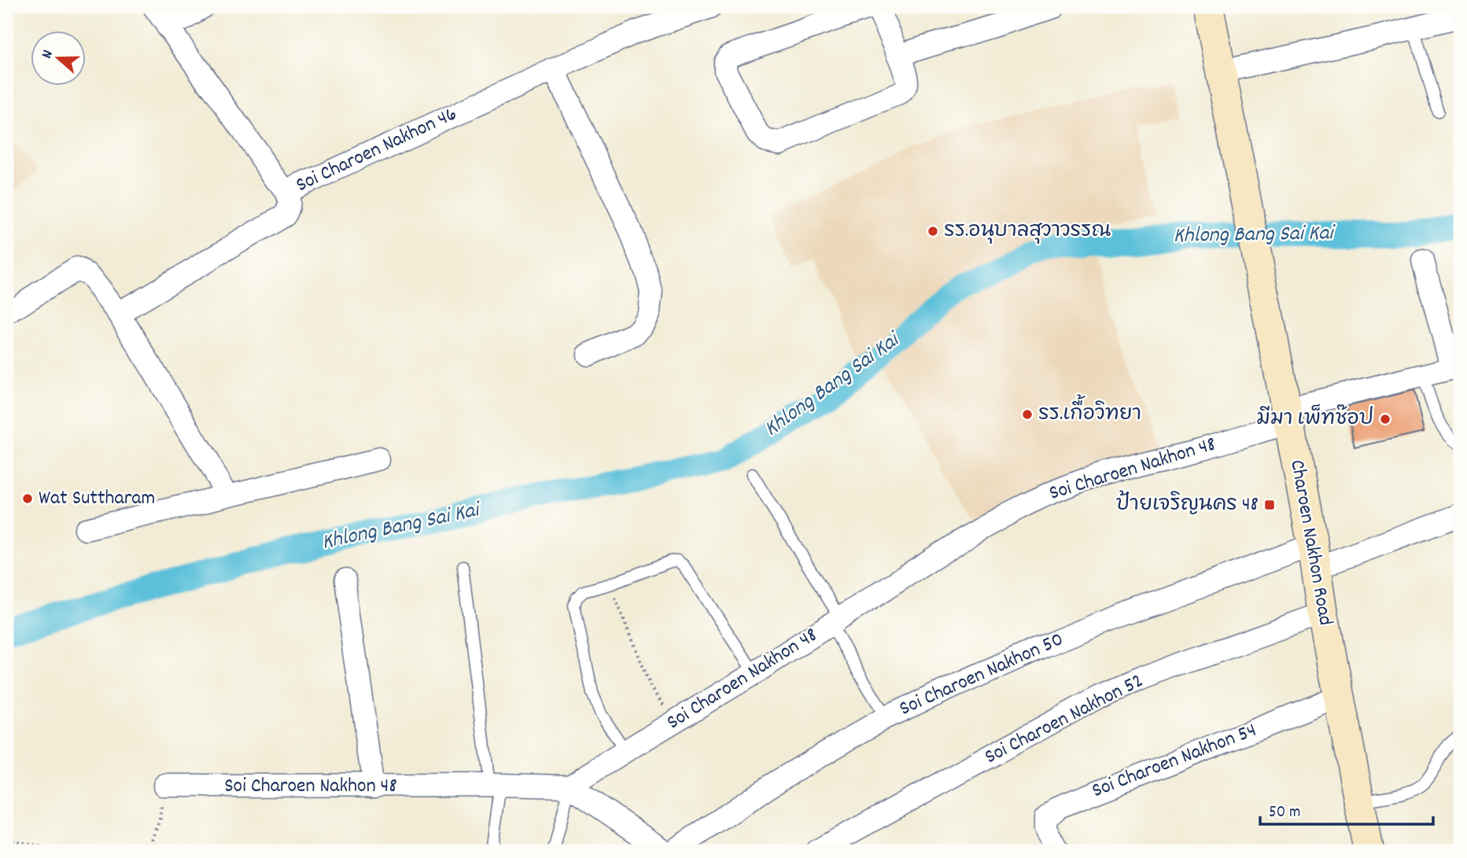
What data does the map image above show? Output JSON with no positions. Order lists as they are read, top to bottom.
{
  "streets": {
    "main road": ["Charoen Nakhon Road"],
    "street": [
      "Soi Charoen Nakhon 46",
      "Soi Charoen Nakhon 48",
      "Soi Charoen Nakhon 50",
      "Soi Charoen Nakhon 52",
      "Soi Charoen Nakhon 54"
    ]
  },
  "crossings": [
    ["Soi Charoen Nakhon 48", "Charoen Nakhon Road"],
    ["Charoen Nakhon Road", "Soi Charoen Nakhon 50"],
    ["Charoen Nakhon Road", "Soi Charoen Nakhon 52"],
    ["Charoen Nakhon Road", "Soi Charoen Nakhon 54"]
  ],
  "water": ["Khlong Bang Sai Kai"],
  "places": {
    "other": [
      "รร.อนุบาลสุวาวรรณ",
      "รร.เกื้อวิทยา",
      "มีมา เพ็ทช๊อป",
      "Wat Suttharam"
    ],
    "transit": ["ป้ายเจริญนคร 48"]
  },
  "scale_bar": "50 m",
  "north": "left"
}
